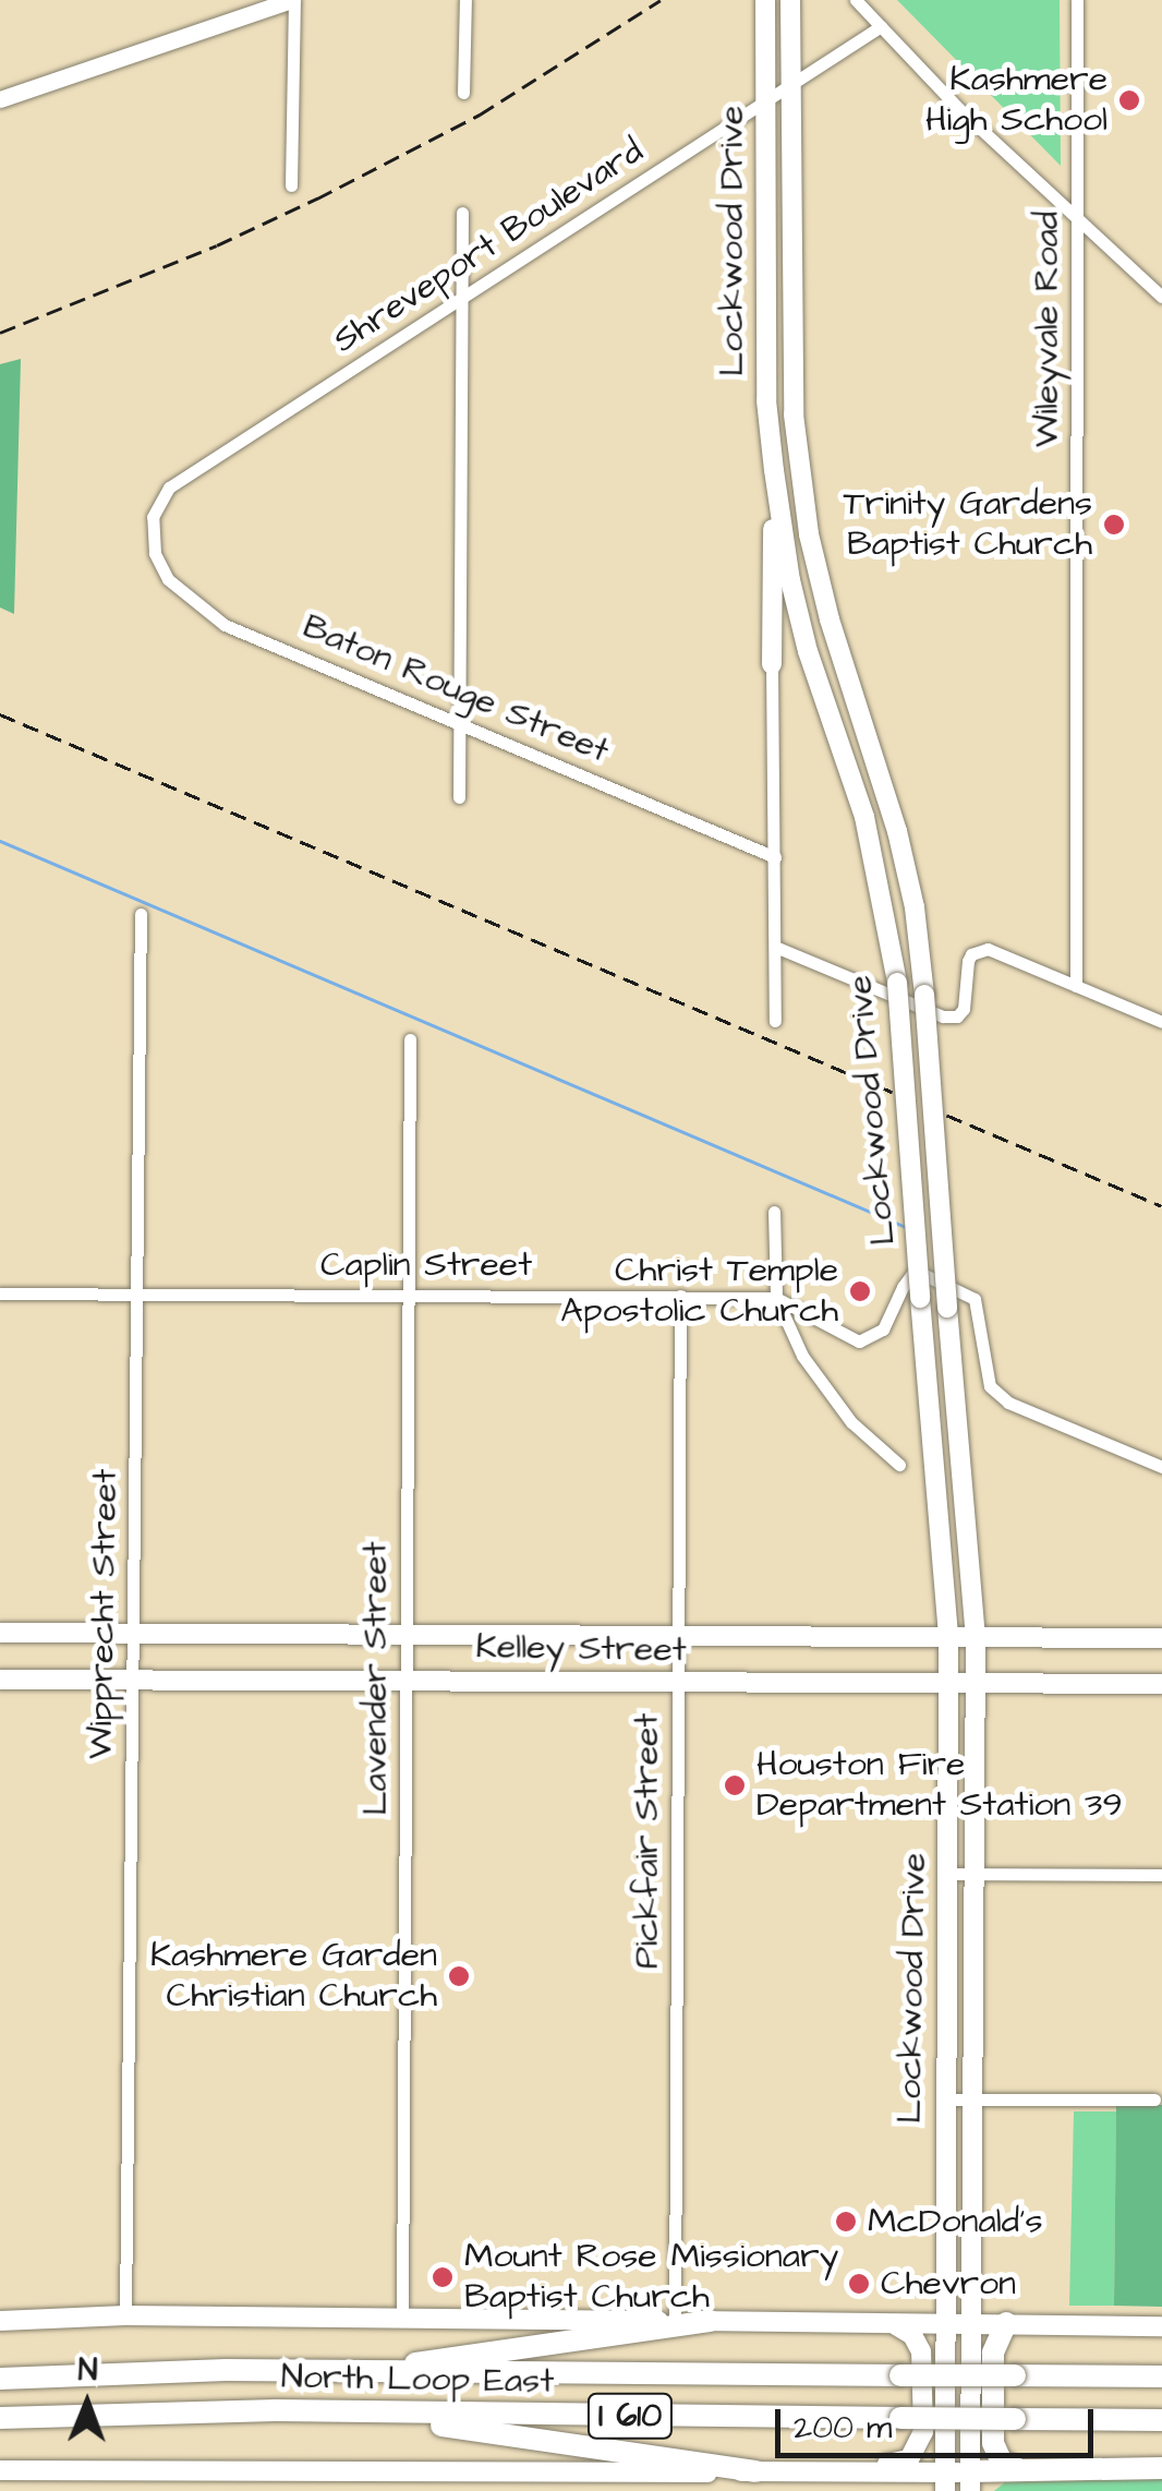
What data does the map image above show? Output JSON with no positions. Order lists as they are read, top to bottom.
{
  "streets": {
    "highway": ["North Loop East", "I 610"],
    "main road": ["Lockwood Drive", "Kelley Street"],
    "street": [
      "Shreveport Boulevard",
      "Wileyvale Road",
      "Baton Rouge Street",
      "Caplin Street",
      "Wipprecht Street",
      "Lavender Street",
      "Pickfair Street"
    ]
  },
  "crossings": [
    ["Lockwood Drive", "Shreveport Boulevard"],
    ["Lockwood Drive", "Kelley Street"],
    ["Shreveport Boulevard", "Baton Rouge Street"],
    ["Caplin Street", "Wipprecht Street"],
    ["Caplin Street", "Lavender Street"],
    ["Caplin Street", "Pickfair Street"],
    ["Wipprecht Street", "Kelley Street"],
    ["Kelley Street", "Lavender Street"],
    ["Kelley Street", "Pickfair Street"]
  ],
  "places": [
    "Kashmere High School",
    "Trinity Gardens Baptist Church",
    "Christ Temple Apostolic Church",
    "Houston Fire Department Station 39",
    "Kashmere Garden Christian Church",
    "McDonald's",
    "Mount Rose Missionary Baptist Church",
    "Chevron"
  ],
  "scale_bar": "200 m",
  "north": "top"
}
